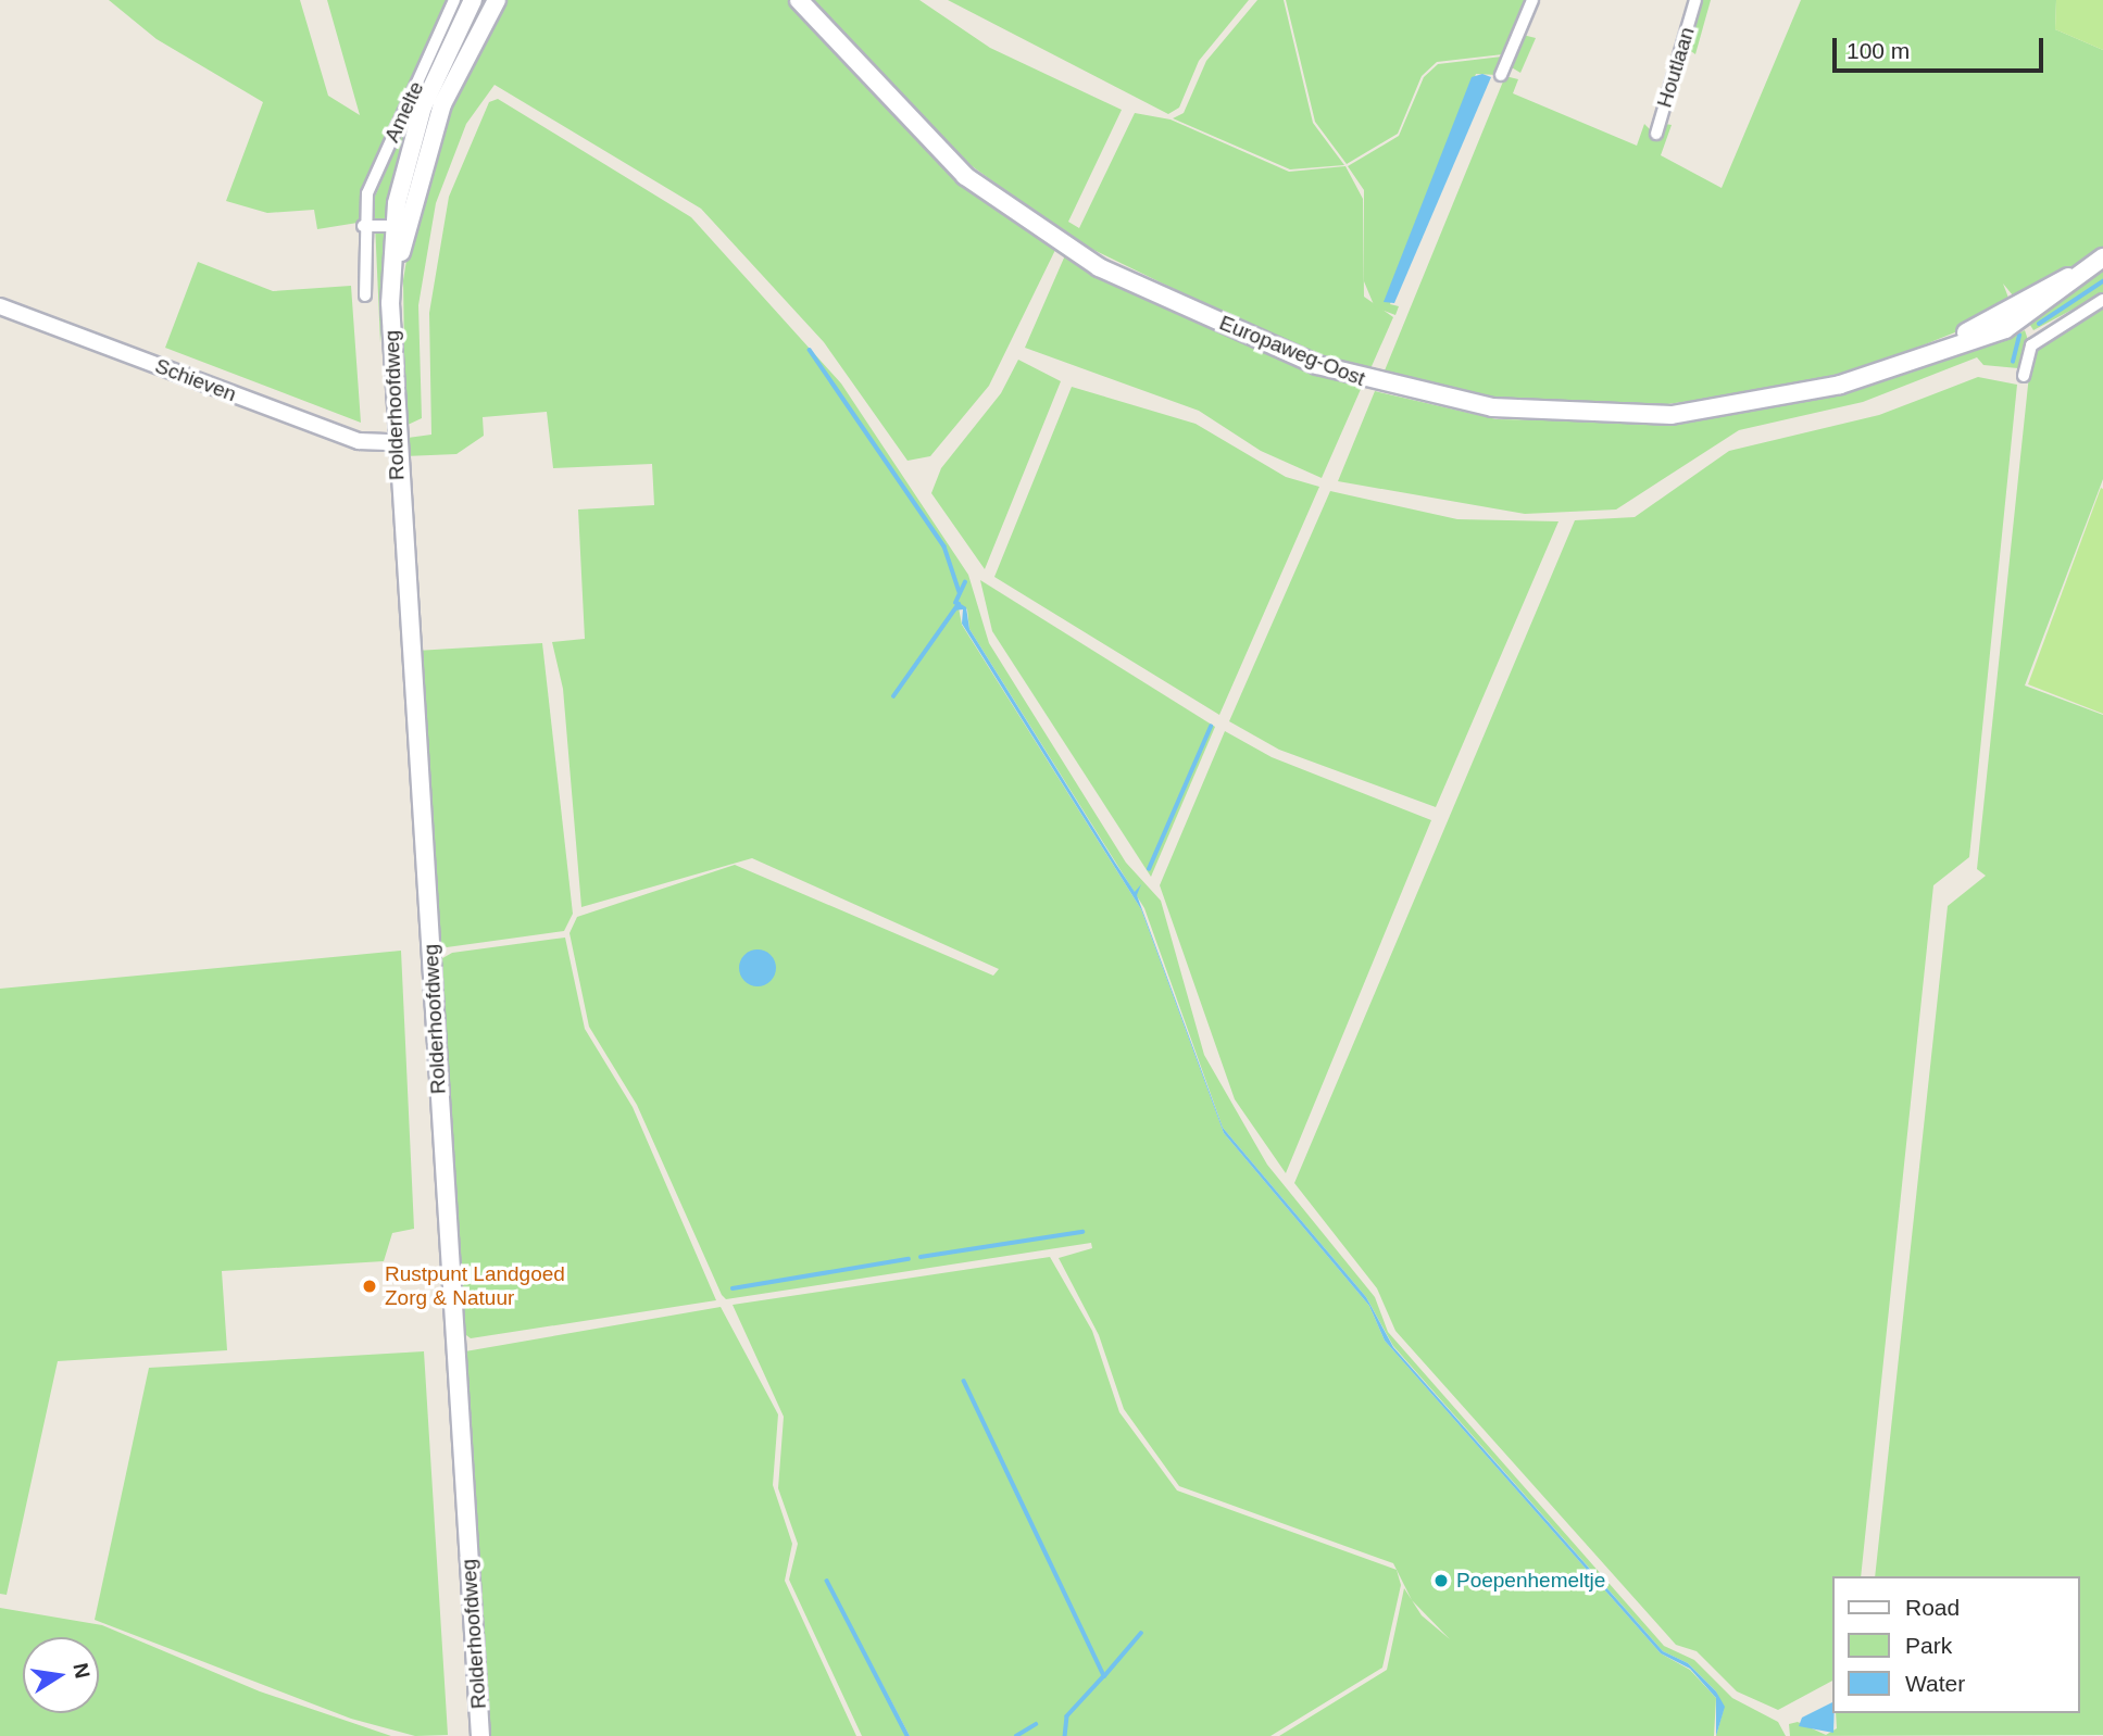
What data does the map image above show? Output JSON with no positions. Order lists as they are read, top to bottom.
{
  "streets": {
    "main road": ["Europaweg-Oost", "Rolderhoofdweg"],
    "street": ["Houtlaan", "Amelte", "Schieven"]
  },
  "crossings": [
    ["Schieven", "Rolderhoofdweg"]
  ],
  "places": ["Rustpunt Landgoed Zorg & Natuur", "Poepenhemeltje"],
  "legend": ["Road", "Park", "Water"],
  "scale_bar": "100 m",
  "north": "right"
}
